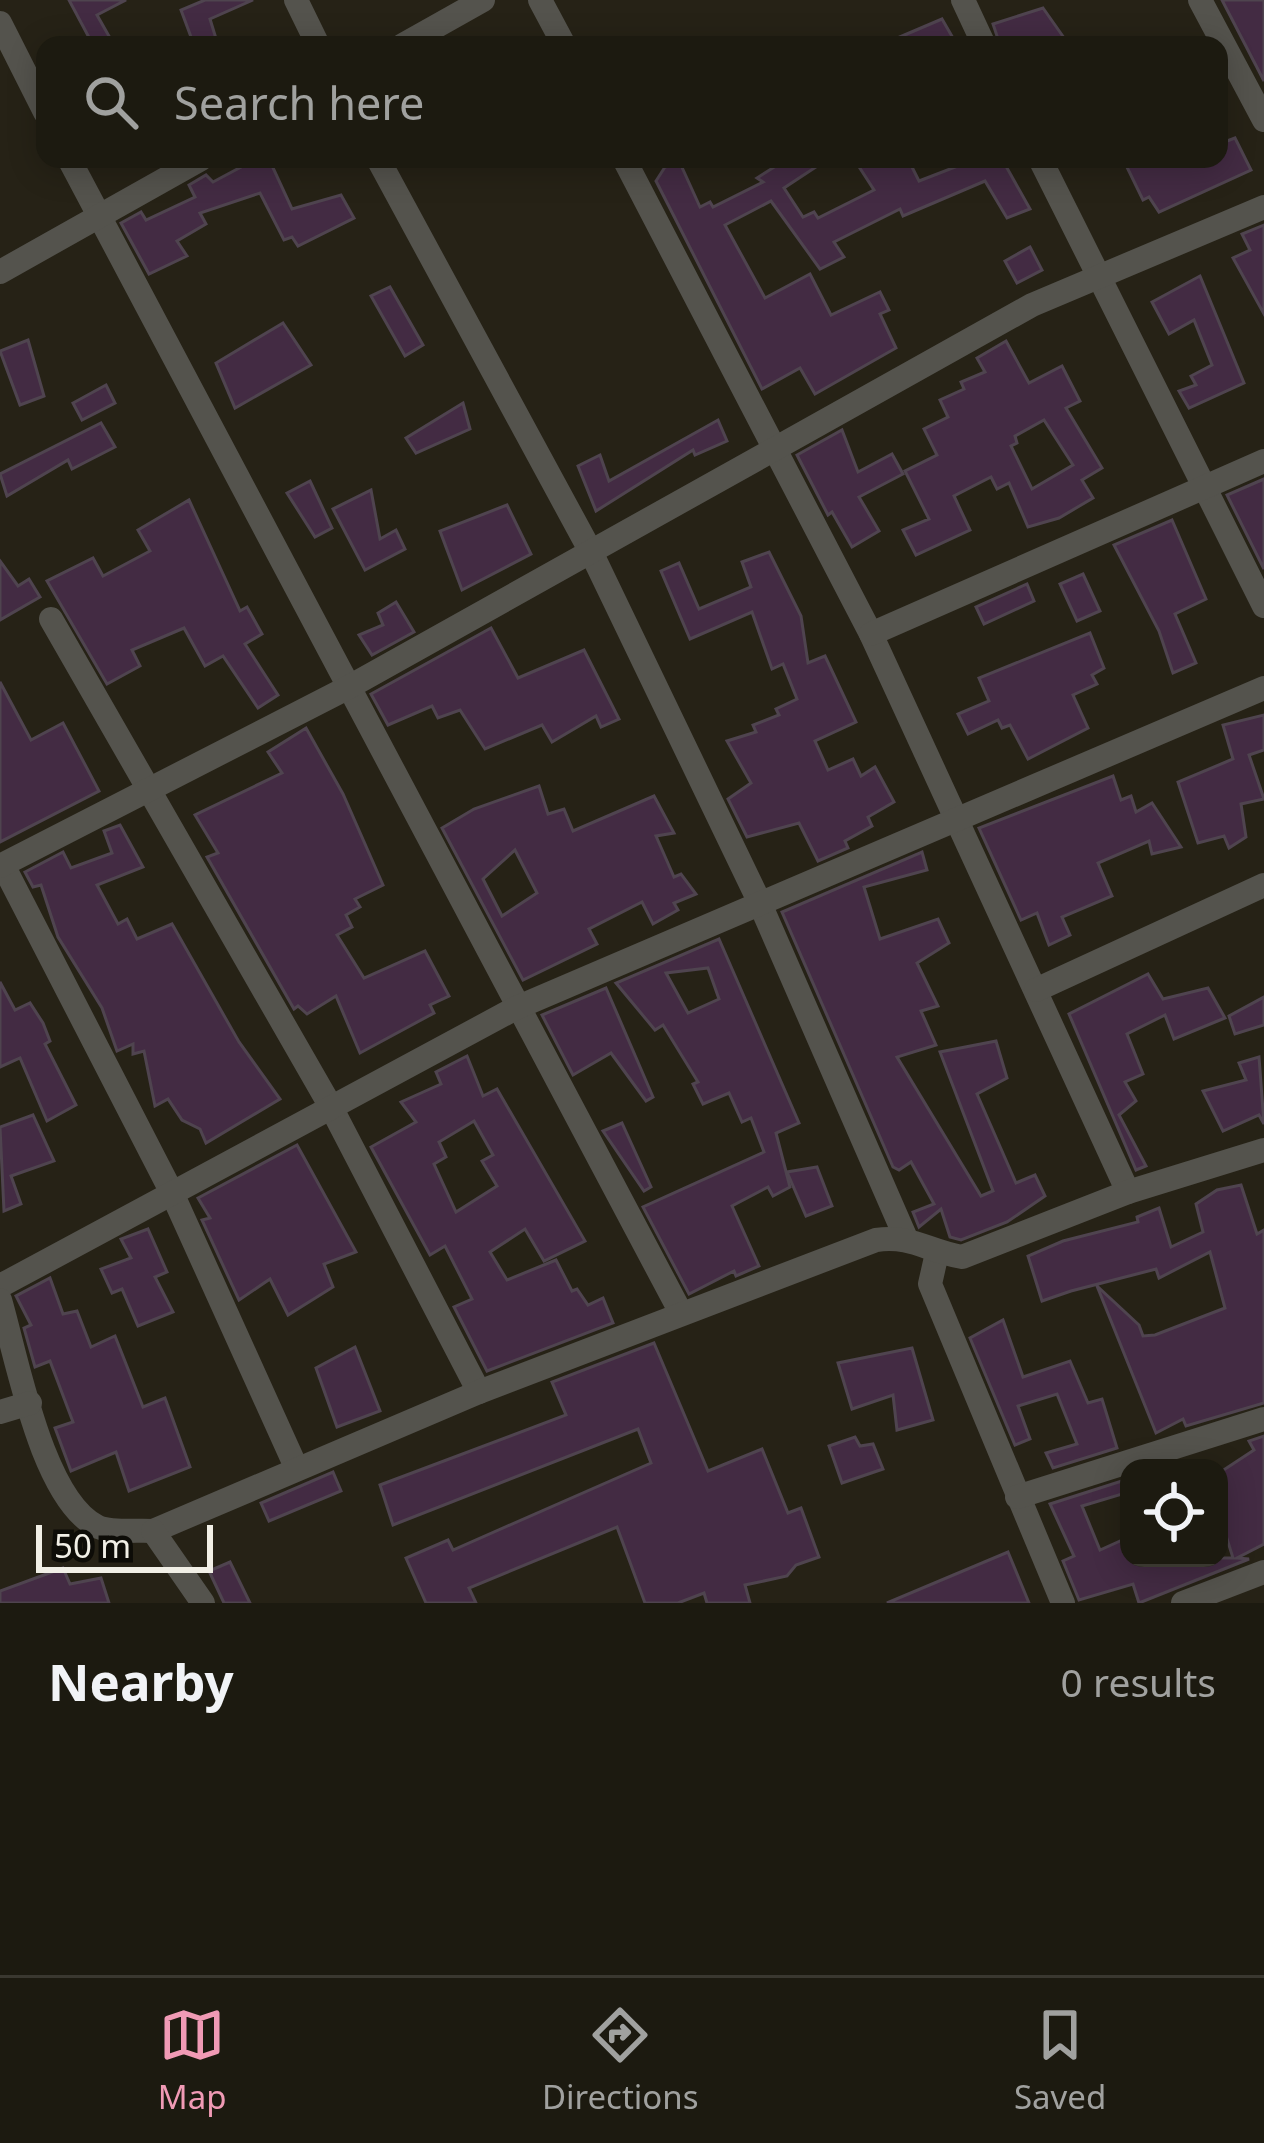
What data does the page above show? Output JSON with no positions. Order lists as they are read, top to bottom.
{
  "scale_bar": "50 m",
  "page": {
    "search": "Search here",
    "scale": "50 m",
    "heading": ["Nearby", "0 results"],
    "nav": ["Map", "Directions", "Saved"]
  }
}
